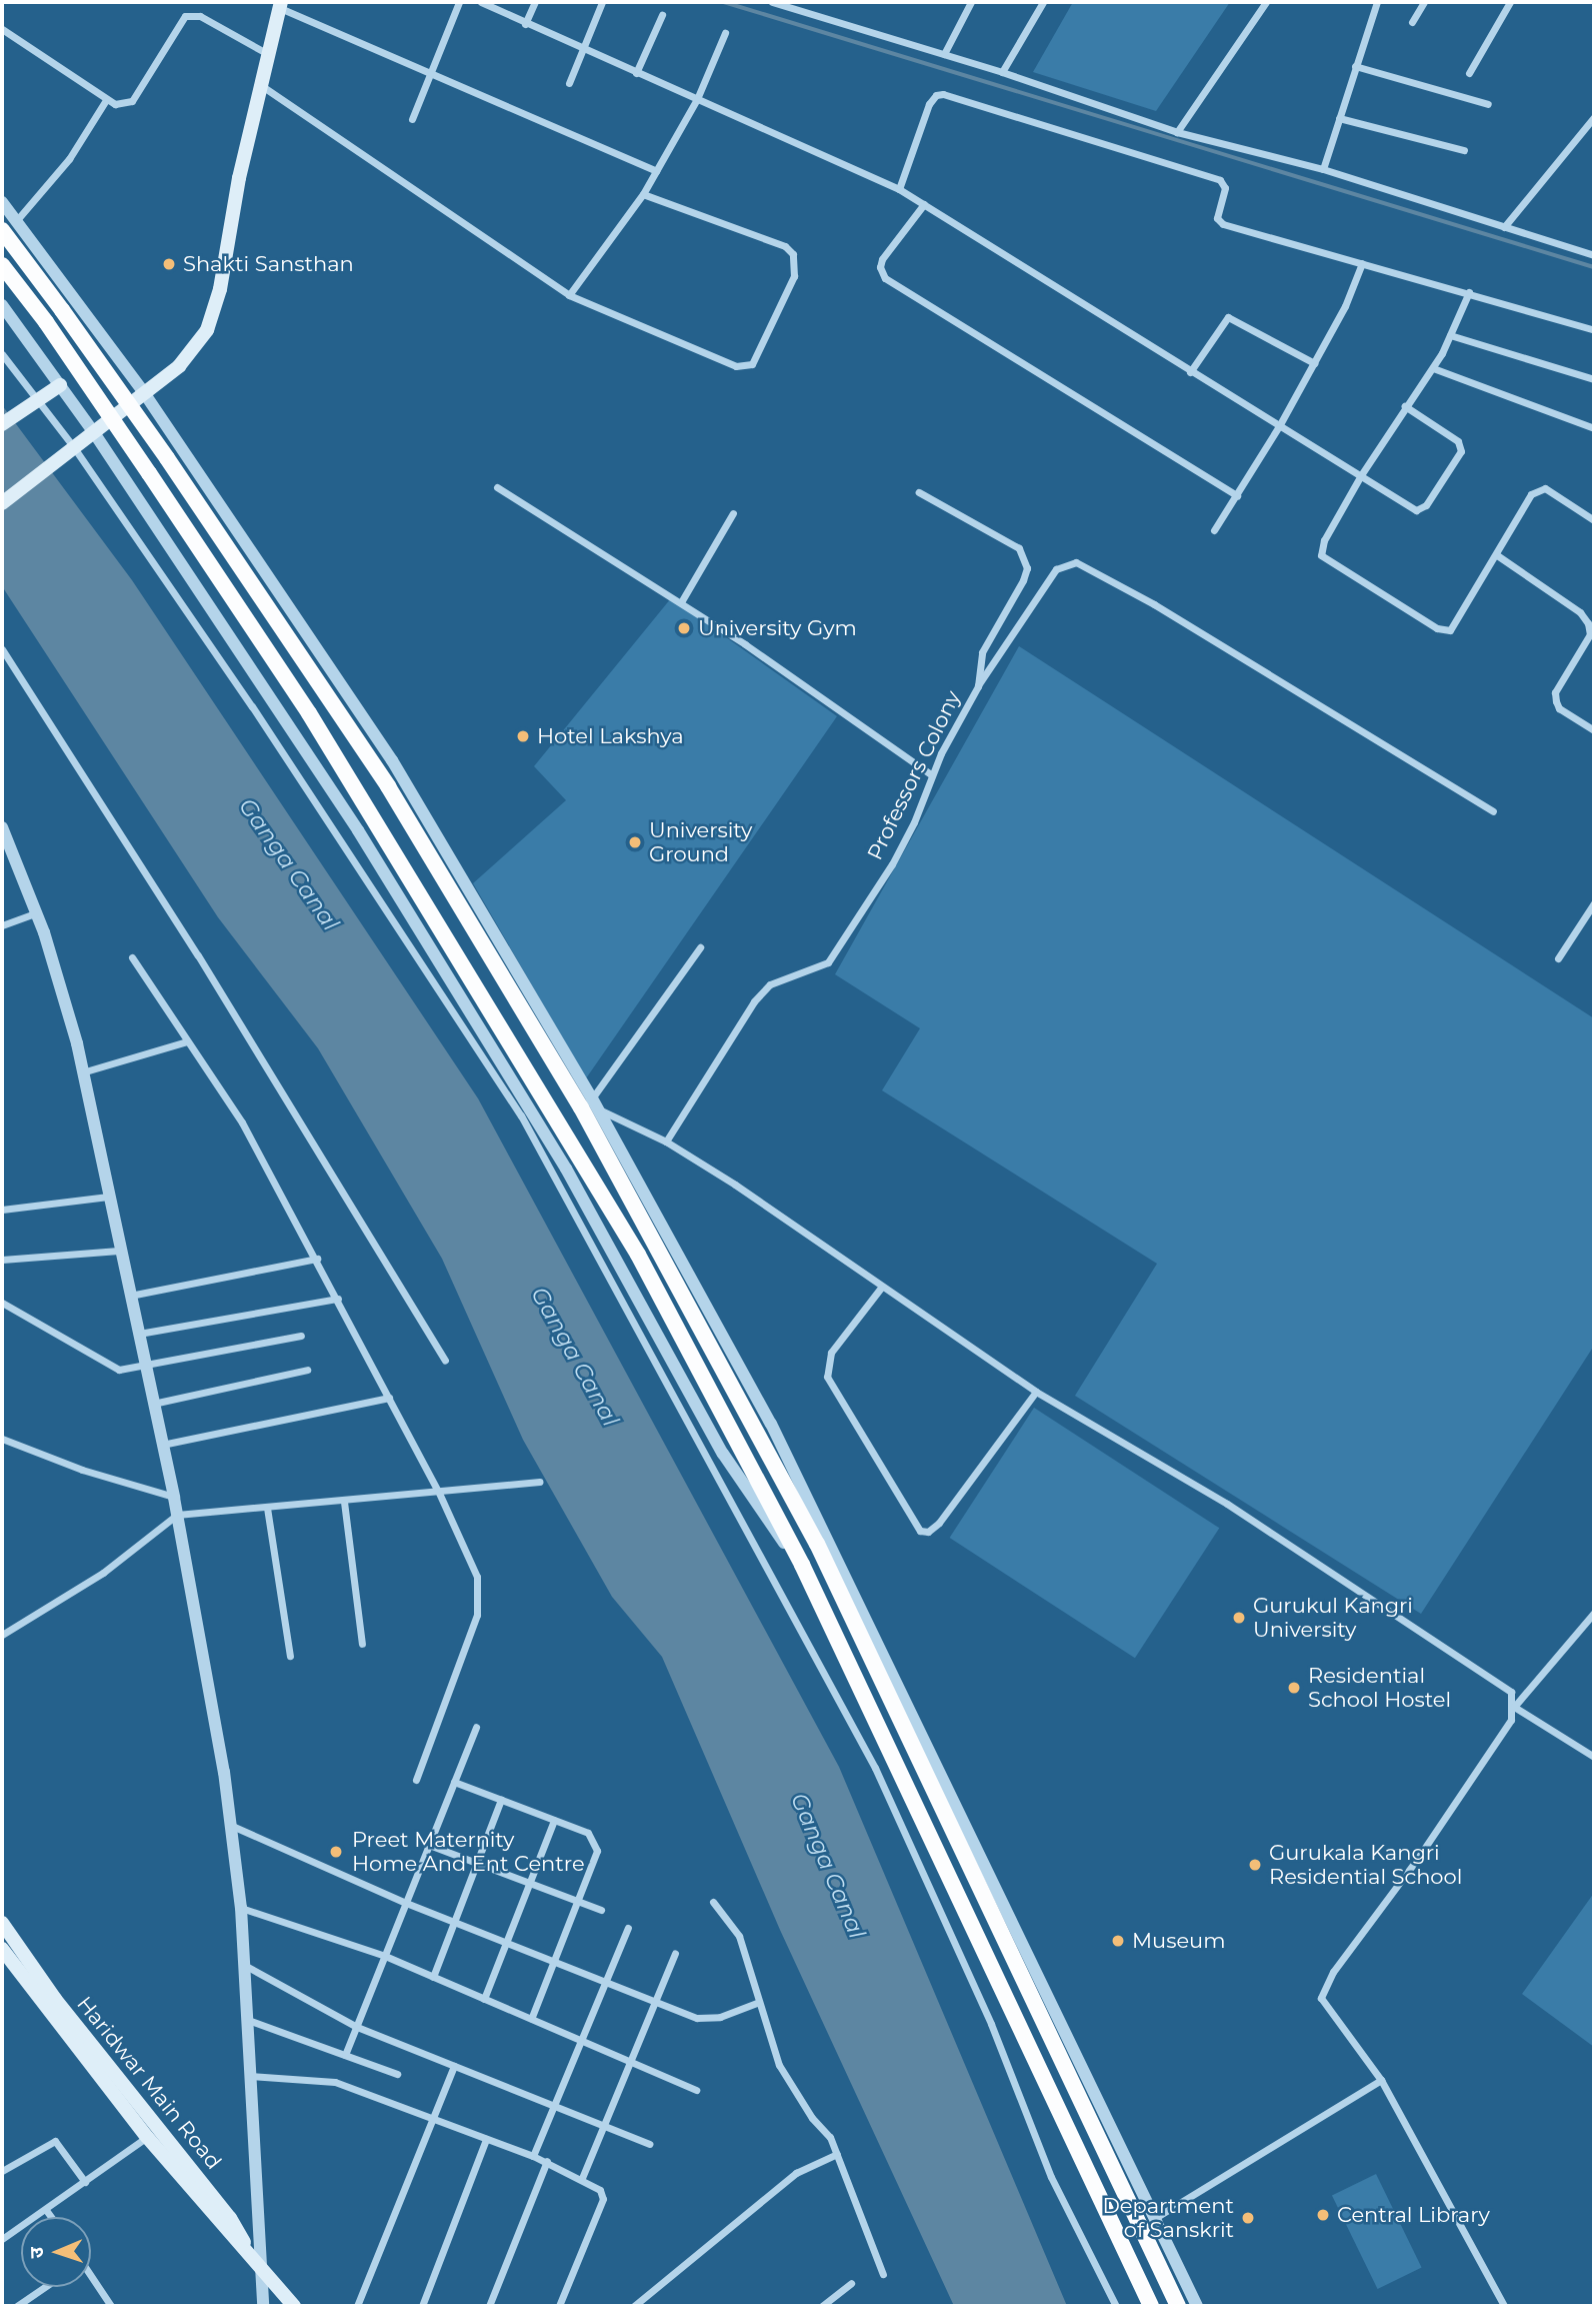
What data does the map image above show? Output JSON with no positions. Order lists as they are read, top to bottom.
{
  "streets": {
    "main road": ["Haridwar Main Road"],
    "street": ["Professors Colony"]
  },
  "water": ["Ganga Canal"],
  "places": [
    "Shakti Sansthan",
    "University Gym",
    "Hotel Lakshya",
    "University Ground",
    "Gurukul Kangri University",
    "Residential School Hostel",
    "Preet Maternity Home And Ent Centre",
    "Gurukala Kangri Residential School",
    "Museum",
    "Central Library",
    "Department of Sanskrit"
  ],
  "north": "left"
}
